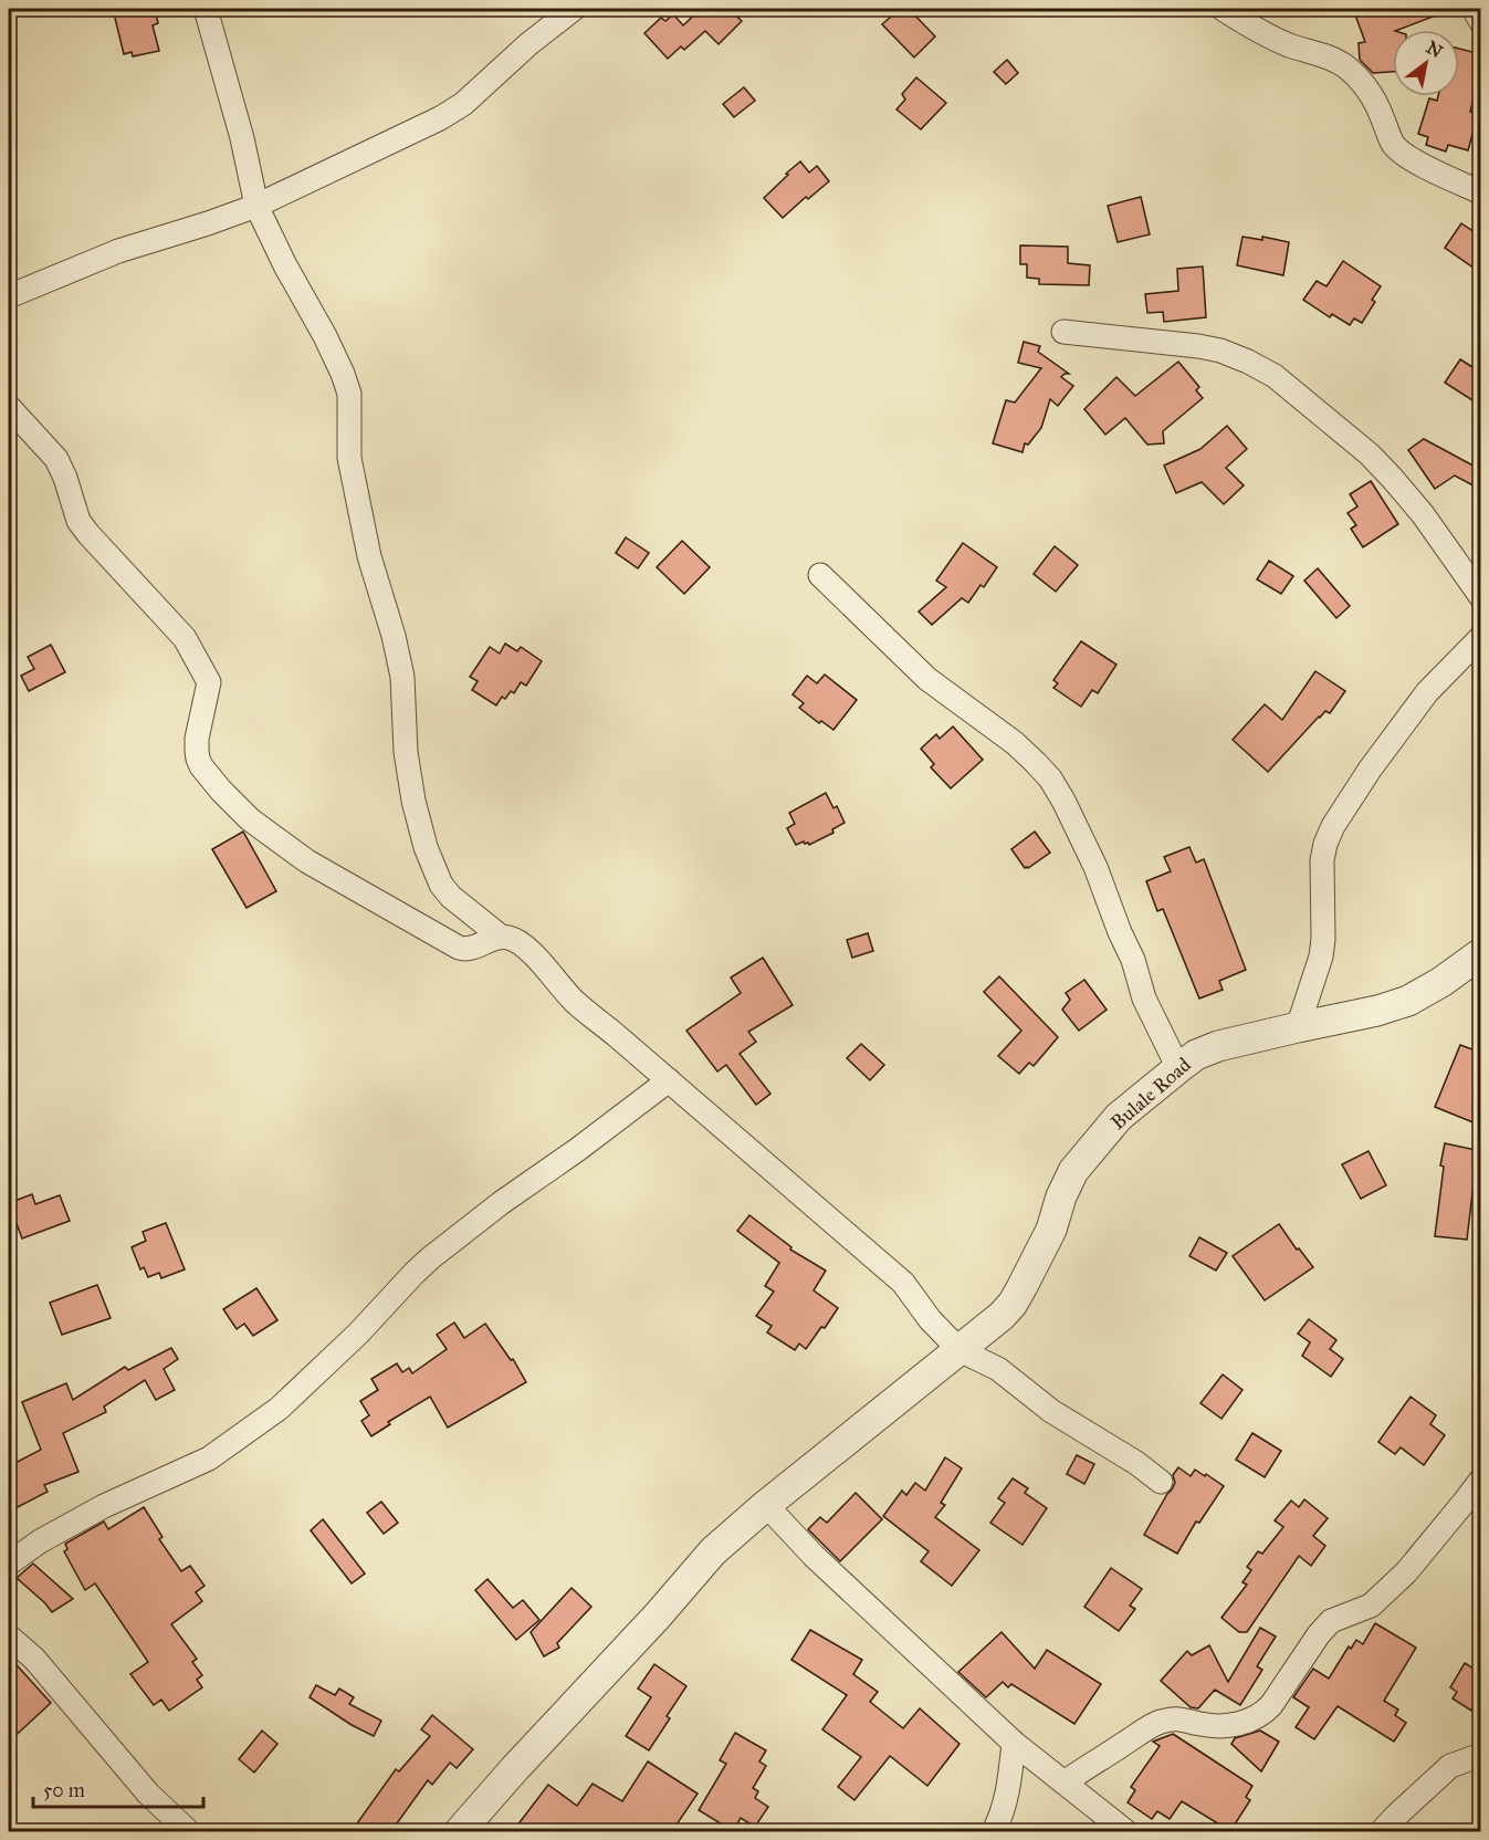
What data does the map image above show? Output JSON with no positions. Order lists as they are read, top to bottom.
{
  "streets": {
    "street": ["Bulale Road"]
  },
  "scale_bar": "50 m",
  "north": "top right"
}
